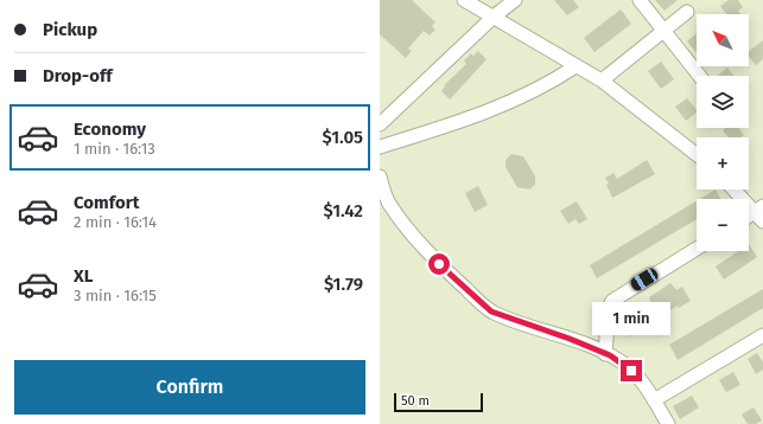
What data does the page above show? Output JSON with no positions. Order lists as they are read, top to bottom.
{
  "scale_bar": "50 m",
  "north": "top left",
  "page": {
    "banner": ["Pickup", "Drop-off"],
    "map_buttons": ["+", "−"],
    "list": [
      {
        "name": "Economy",
        "note": "1 min · 16:13",
        "value": "$1.05"
      },
      {
        "name": "Comfort",
        "note": "2 min · 16:14",
        "value": "$1.42"
      },
      {
        "name": "XL",
        "note": "3 min · 16:15",
        "value": "$1.79"
      }
    ],
    "bubble": "1 min",
    "buttons": "Confirm",
    "scale": "50 m"
  }
}
